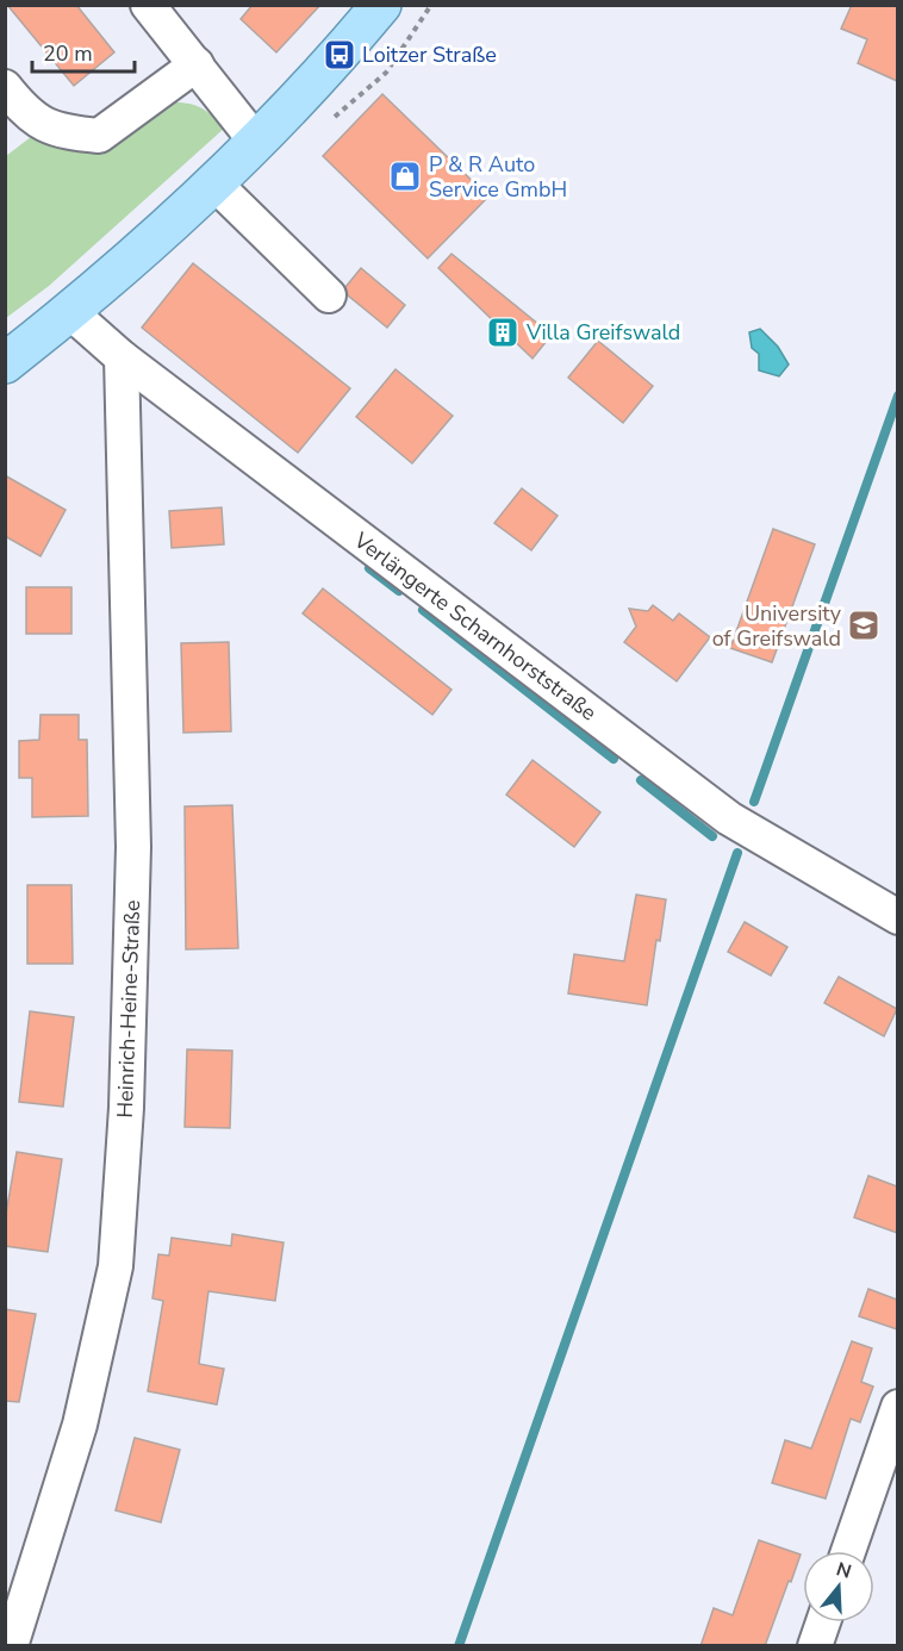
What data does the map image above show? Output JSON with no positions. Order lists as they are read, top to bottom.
{
  "streets": {
    "street": ["Verlängerte Scharnhorststraße", "Heinrich-Heine-Straße"]
  },
  "crossings": [
    ["Verlängerte Scharnhorststraße", "Heinrich-Heine-Straße"]
  ],
  "places": {
    "bus stop": ["Loitzer Straße"],
    "shop": ["P & R Auto Service GmbH"],
    "building": ["Villa Greifswald"],
    "school or university": ["University of Greifswald"]
  },
  "scale_bar": "20 m",
  "north": "top"
}
